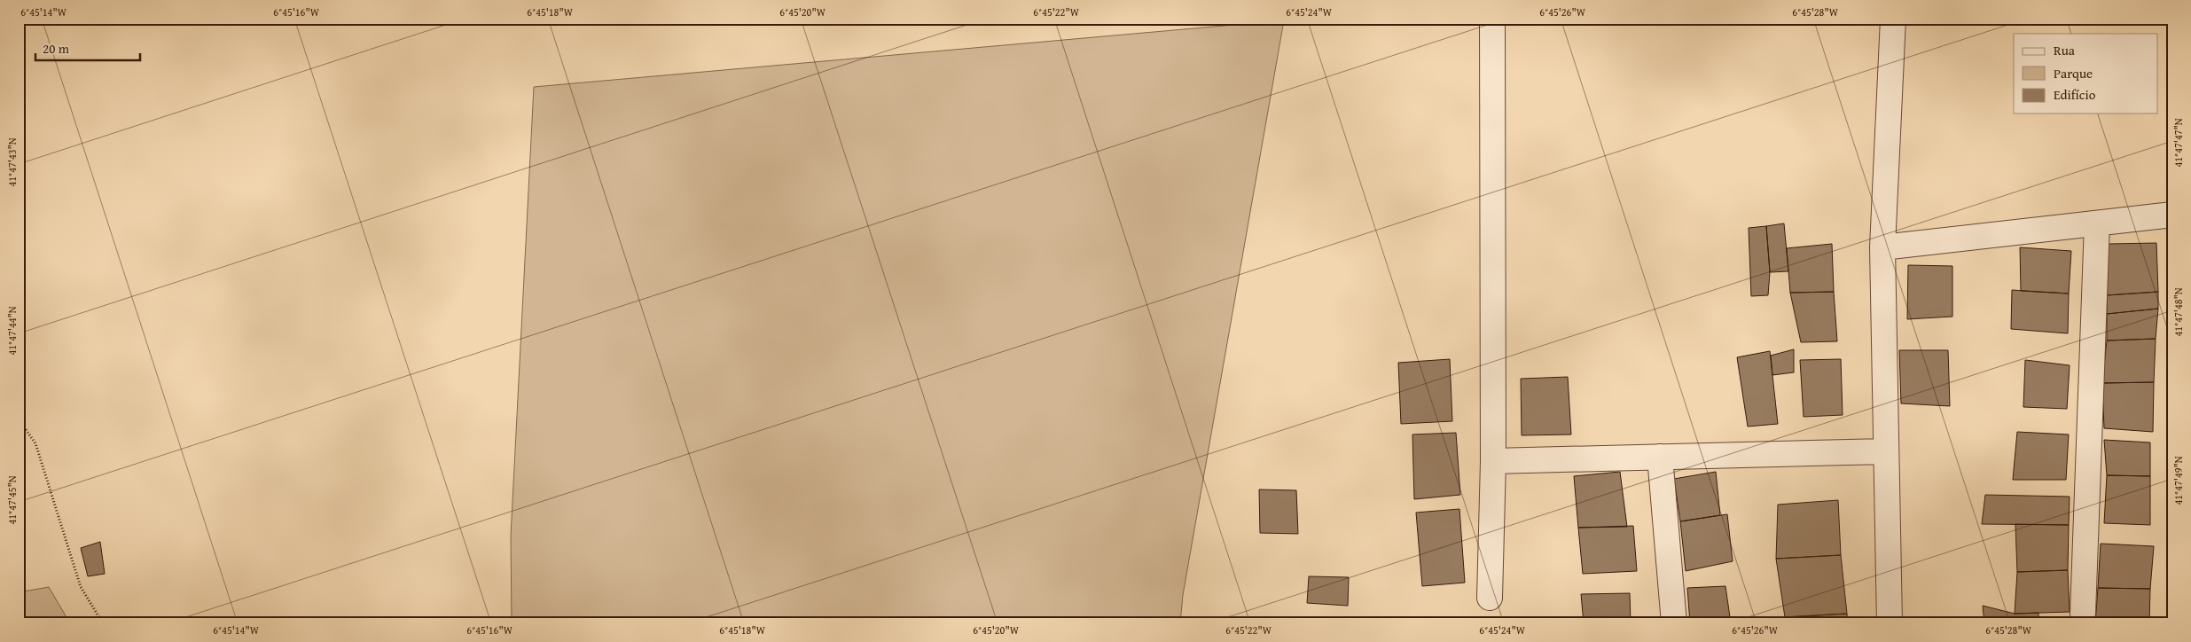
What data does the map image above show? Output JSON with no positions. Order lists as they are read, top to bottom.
{
  "legend": ["Rua", "Parque", "Edifício"],
  "scale_bar": "20 m",
  "coordinates": [
    "6°45'14\"W",
    "6°45'16\"W",
    "6°45'18\"W",
    "6°45'20\"W",
    "6°45'22\"W",
    "6°45'24\"W",
    "6°45'26\"W",
    "6°45'28\"W",
    "41°47'47\"N",
    "41°47'43\"N",
    "41°47'48\"N",
    "41°47'44\"N",
    "41°47'49\"N",
    "41°47'45\"N"
  ]
}
